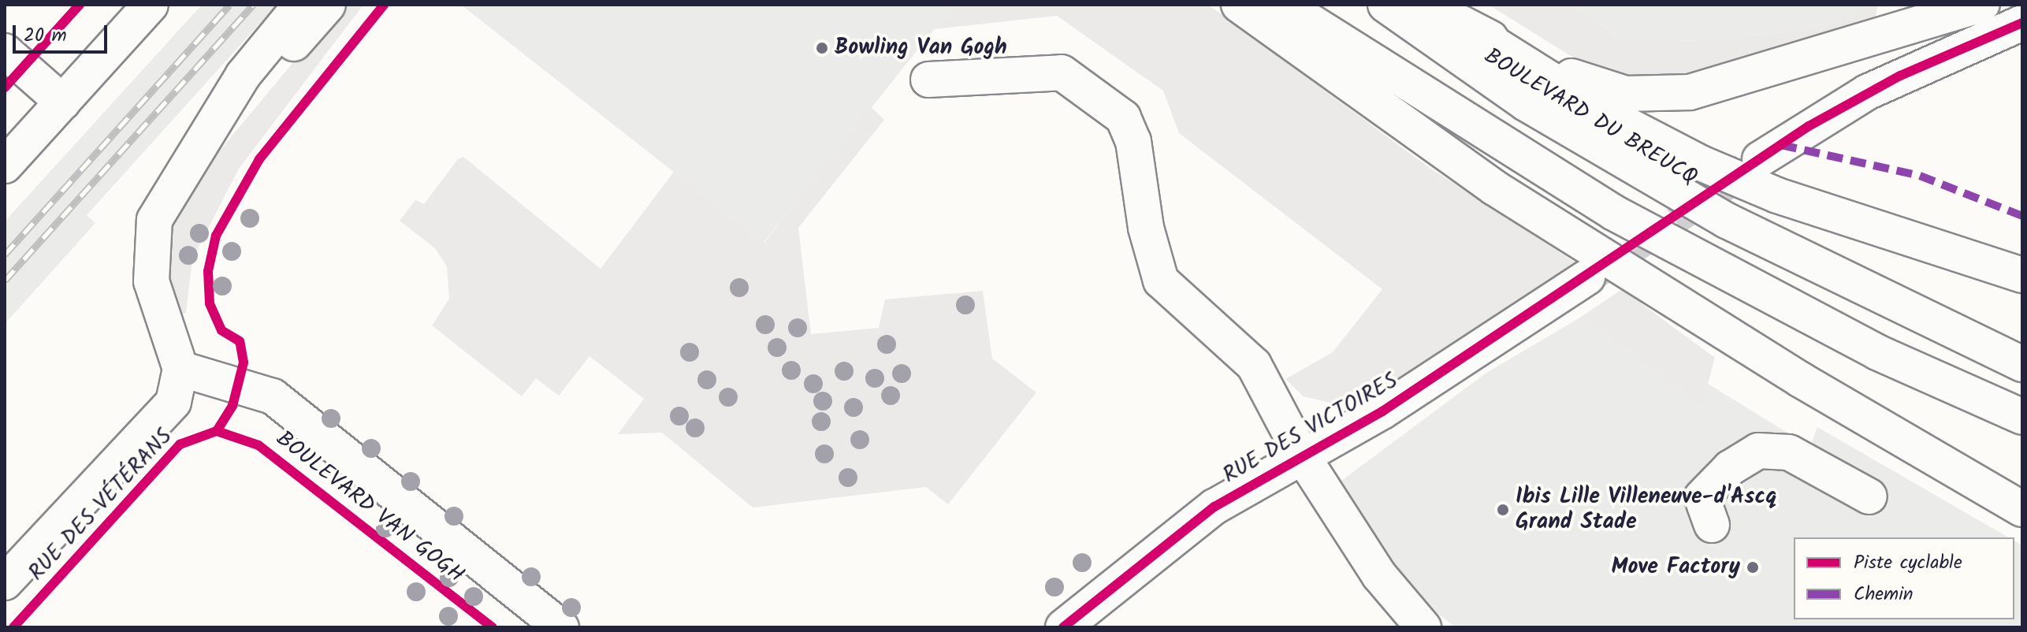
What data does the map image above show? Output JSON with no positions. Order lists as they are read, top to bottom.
{
  "streets": {
    "main road": [
      "BOULEVARD DU BREUCQ",
      "RUE DES VICTOIRES",
      "RUE DES VÉTÉRANS",
      "BOULEVARD VAN GOGH"
    ]
  },
  "crossings": [
    ["RUE DES VÉTÉRANS", "BOULEVARD VAN GOGH"]
  ],
  "places": ["Bowling Van Gogh", "Ibis Lille Villeneuve-d'Ascq Grand Stade", "Move Factory"],
  "legend": ["Piste cyclable", "Chemin"],
  "scale_bar": "20 m"
}
